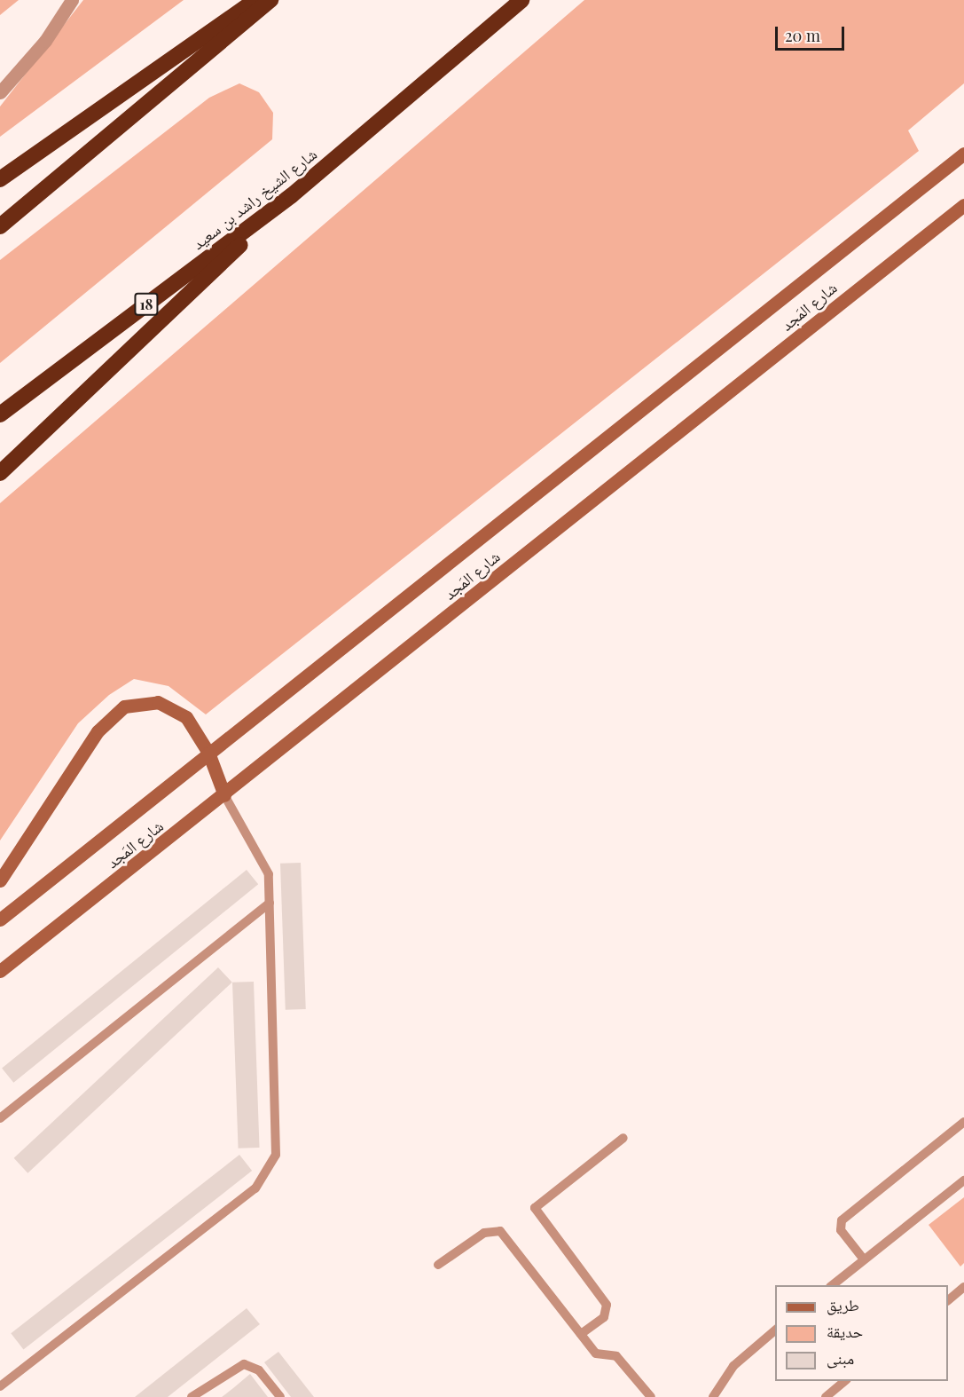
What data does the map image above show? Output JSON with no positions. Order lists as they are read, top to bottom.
{
  "streets": {
    "highway": ["شارع الشيخ راشد بن سعيد", "18"],
    "street": ["شارع المَجد"]
  },
  "legend": ["طريق", "حديقة", "مبنى"],
  "scale_bar": "20 m"
}
